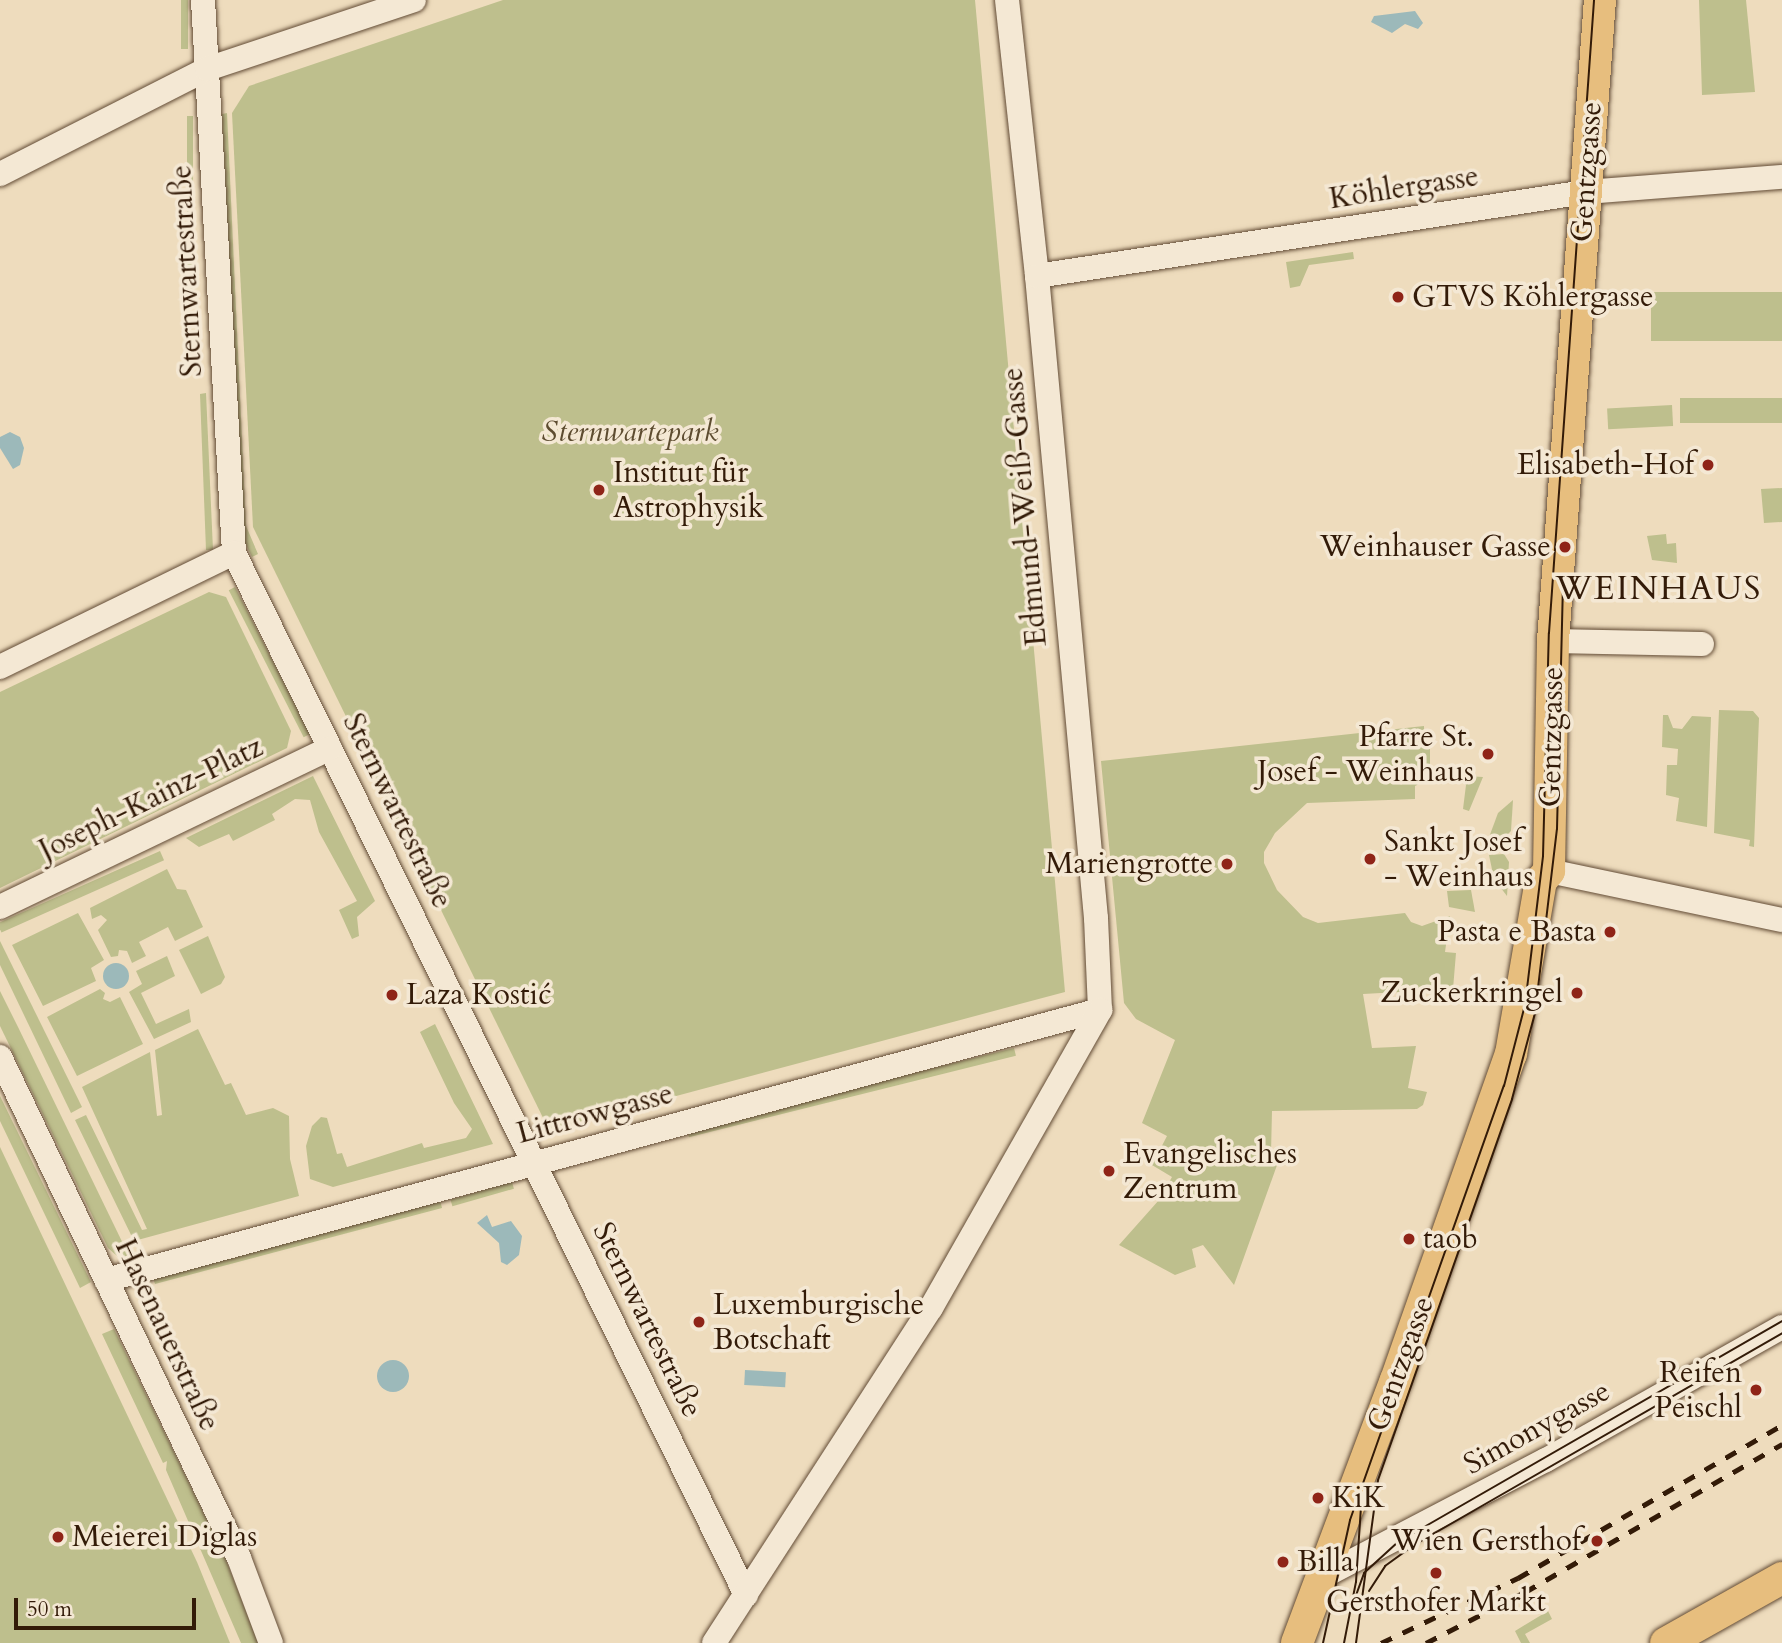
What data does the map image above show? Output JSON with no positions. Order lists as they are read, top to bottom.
{
  "streets": {
    "main road": ["Gentzgasse"],
    "street": [
      "Köhlergasse",
      "Sternwartestraße",
      "Edmund-Weiß-Gasse",
      "Joseph-Kainz-Platz",
      "Littrowgasse",
      "Hasenauerstraße",
      "Simonygasse"
    ]
  },
  "crossings": [
    ["Gentzgasse", "Köhlergasse"],
    ["Gentzgasse", "Simonygasse"],
    ["Köhlergasse", "Edmund-Weiß-Gasse"],
    ["Sternwartestraße", "Joseph-Kainz-Platz"],
    ["Sternwartestraße", "Littrowgasse"],
    ["Edmund-Weiß-Gasse", "Littrowgasse"],
    ["Littrowgasse", "Hasenauerstraße"]
  ],
  "districts": ["WEINHAUS"],
  "parks": ["Sternwartepark"],
  "places": [
    "GTVS Köhlergasse",
    "Elisabeth-Hof",
    "Institut für Astrophysik",
    "Weinhauser Gasse",
    "Pfarre St. Josef - Weinhaus",
    "Sankt Josef - Weinhaus",
    "Mariengrotte",
    "Pasta e Basta",
    "Zuckerkringel",
    "Laza Kostić",
    "Evangelisches Zentrum",
    "taob",
    "Luxemburgische Botschaft",
    "Reifen Peischl",
    "KiK",
    "Meierei Diglas",
    "Wien Gersthof",
    "Billa",
    "Gersthofer Markt"
  ],
  "scale_bar": "50 m"
}
